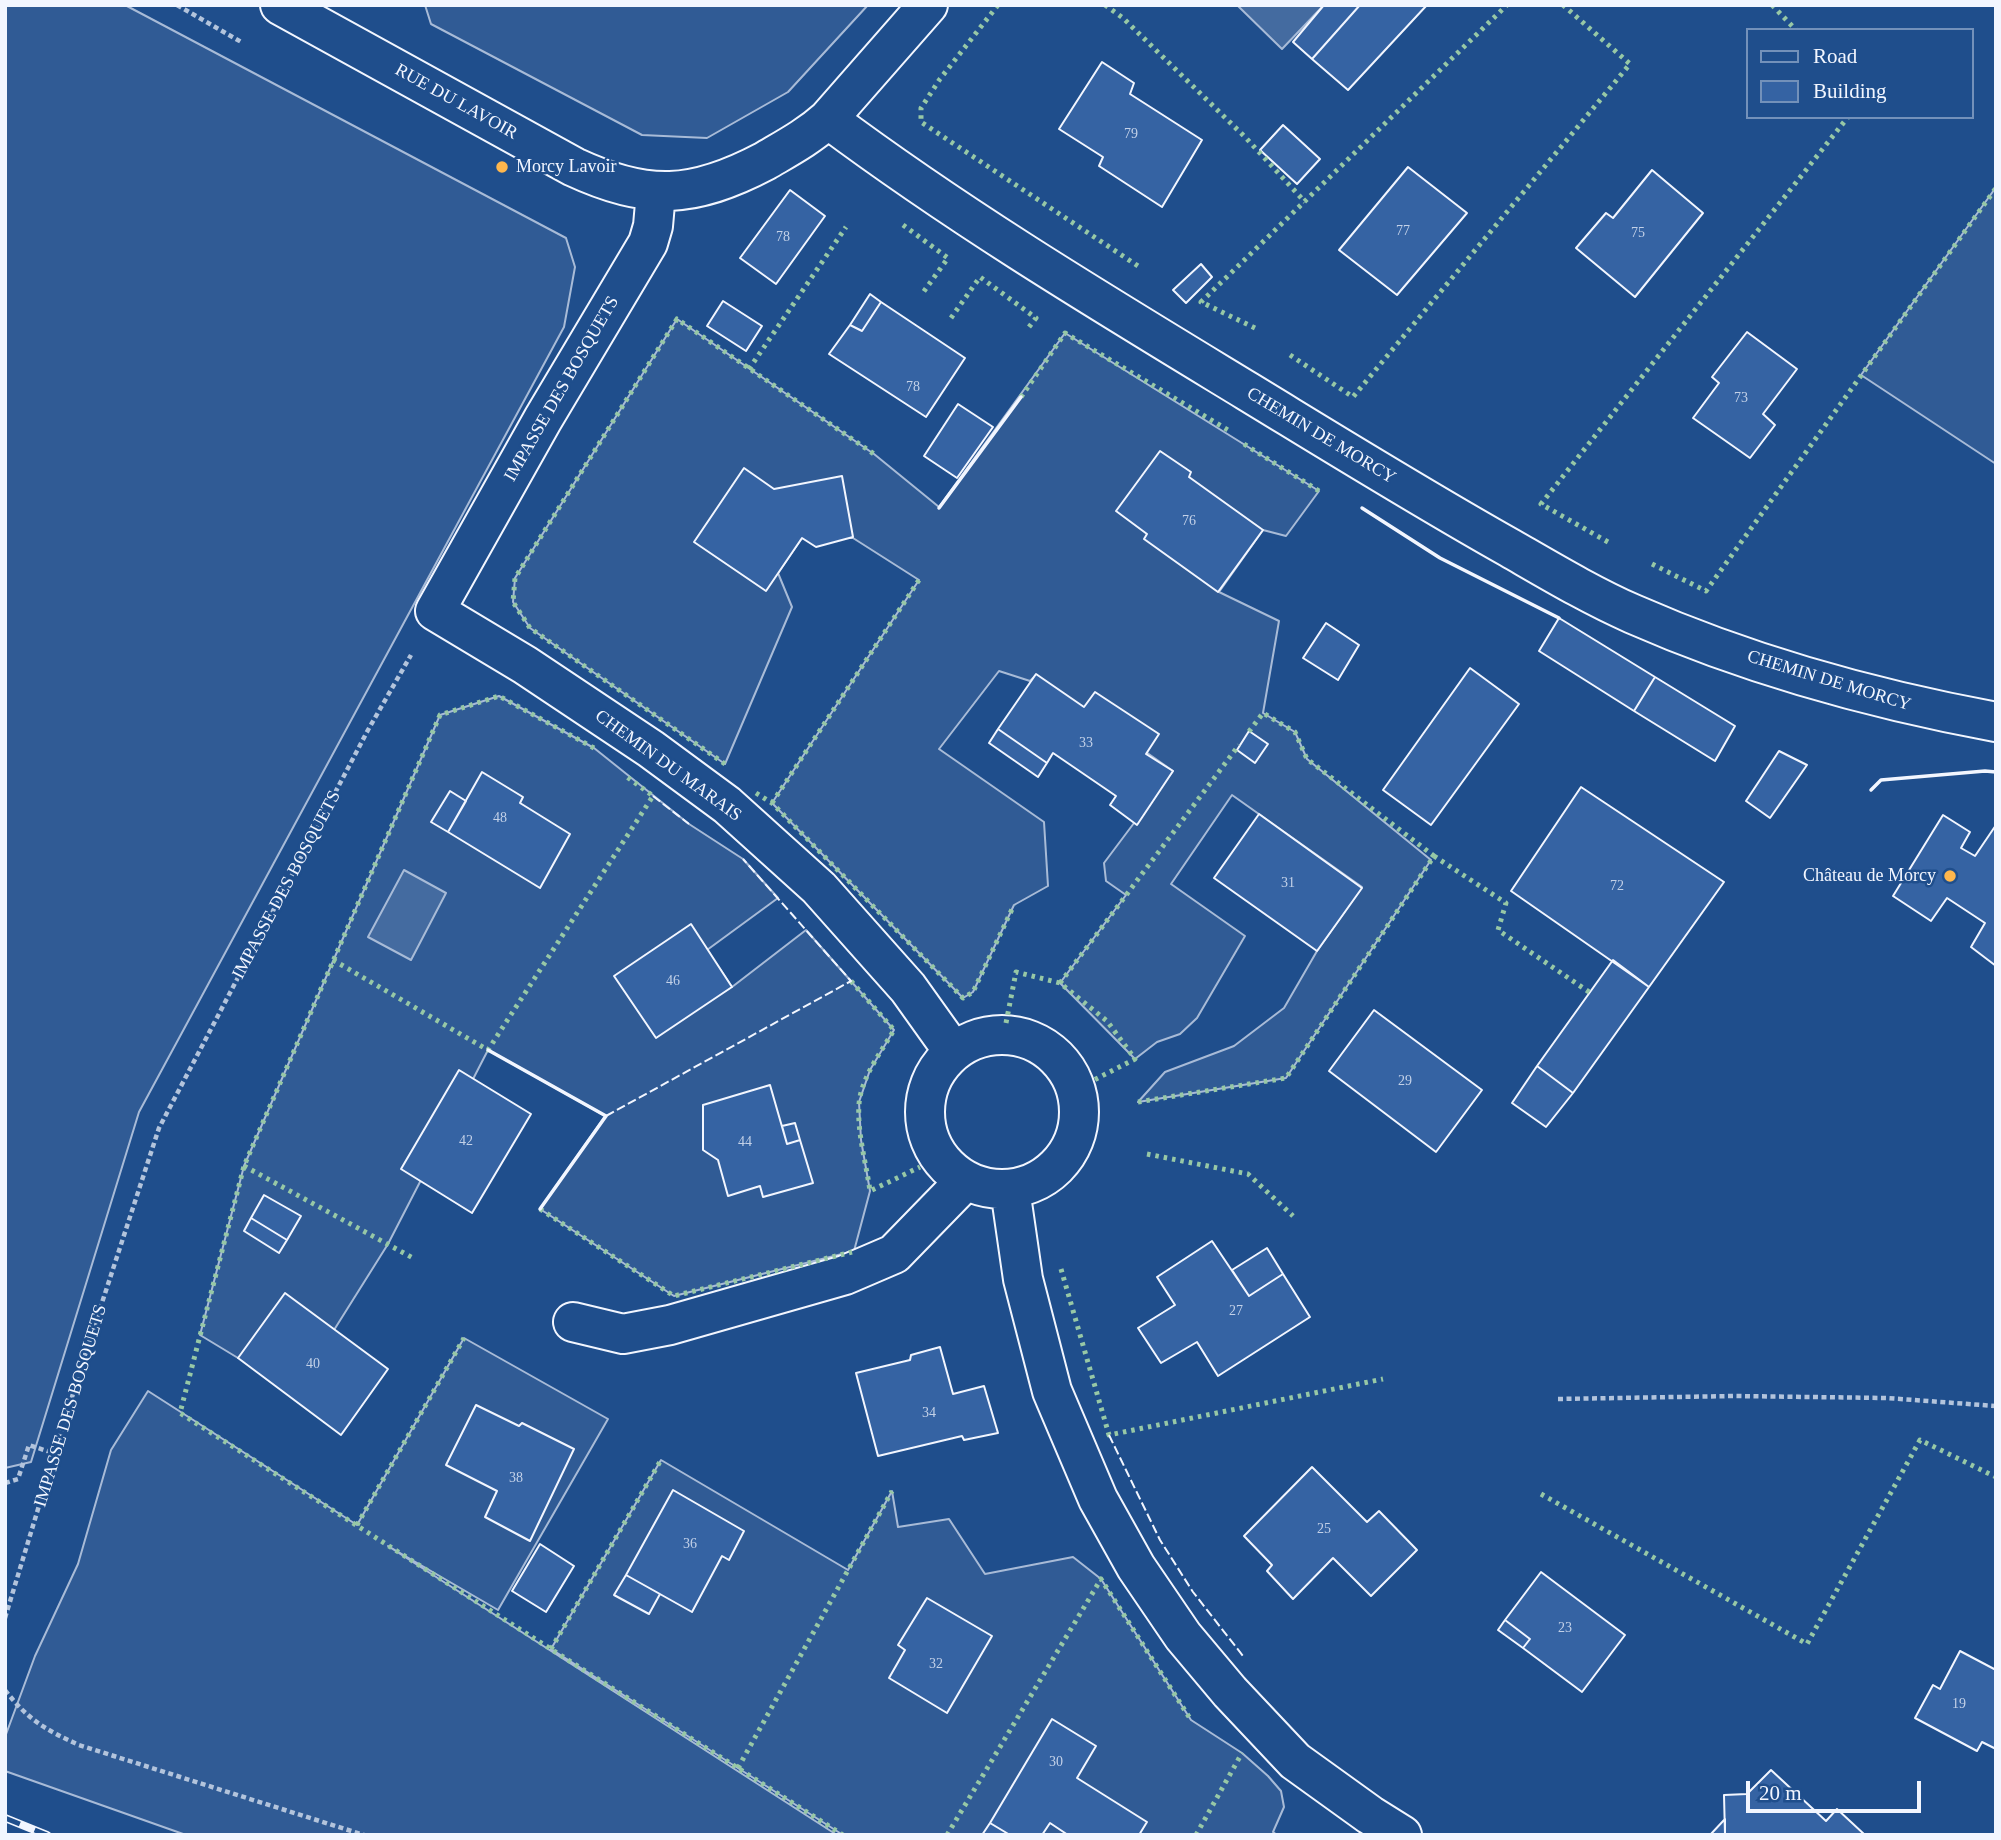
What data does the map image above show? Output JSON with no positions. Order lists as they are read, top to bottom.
{
  "streets": {
    "street": [
      "RUE DU LAVOIR",
      "IMPASSE DES BOSQUETS",
      "CHEMIN DE MORCY",
      "CHEMIN DU MARAIS"
    ]
  },
  "crossings": [
    ["RUE DU LAVOIR", "IMPASSE DES BOSQUETS"],
    ["RUE DU LAVOIR", "CHEMIN DE MORCY"],
    ["IMPASSE DES BOSQUETS", "CHEMIN DU MARAIS"]
  ],
  "places": ["Morcy Lavoir", "Château de Morcy"],
  "house_numbers": [
    "79",
    "77",
    "75",
    "78",
    "78",
    "73",
    "76",
    "33",
    "48",
    "31",
    "72",
    "46",
    "29",
    "42",
    "44",
    "27",
    "40",
    "34",
    "38",
    "25",
    "36",
    "23",
    "32",
    "19",
    "30"
  ],
  "legend": ["Road", "Building"],
  "scale_bar": "20 m"
}
